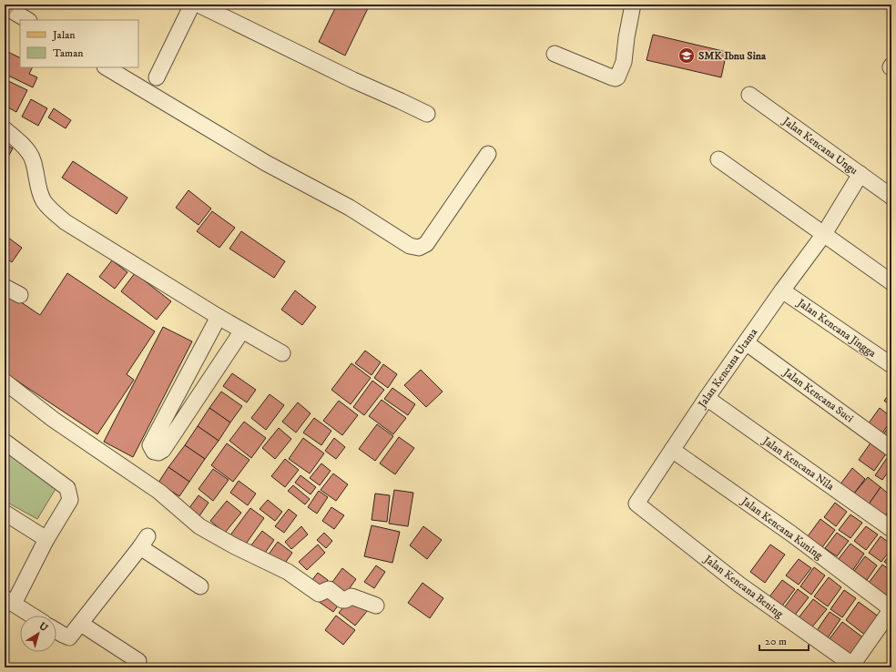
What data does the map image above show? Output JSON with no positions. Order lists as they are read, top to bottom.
{
  "streets": {
    "street": [
      "Jalan Kencana Ungu",
      "Jalan Kencana Jingga",
      "Jalan Kencana Utama",
      "Jalan Kencana Suci",
      "Jalan Kencana Nila",
      "Jalan Kencana Kuning",
      "Jalan Kencana Bening"
    ]
  },
  "crossings": [
    ["Jalan Kencana Ungu", "Jalan Kencana Utama"],
    ["Jalan Kencana Jingga", "Jalan Kencana Utama"],
    ["Jalan Kencana Utama", "Jalan Kencana Suci"],
    ["Jalan Kencana Utama", "Jalan Kencana Nila"],
    ["Jalan Kencana Utama", "Jalan Kencana Kuning"],
    ["Jalan Kencana Utama", "Jalan Kencana Bening"]
  ],
  "places": {
    "school or university": ["SMK Ibnu Sina"]
  },
  "legend": ["Jalan", "Taman"],
  "scale_bar": "20 m",
  "north": "top right"
}
